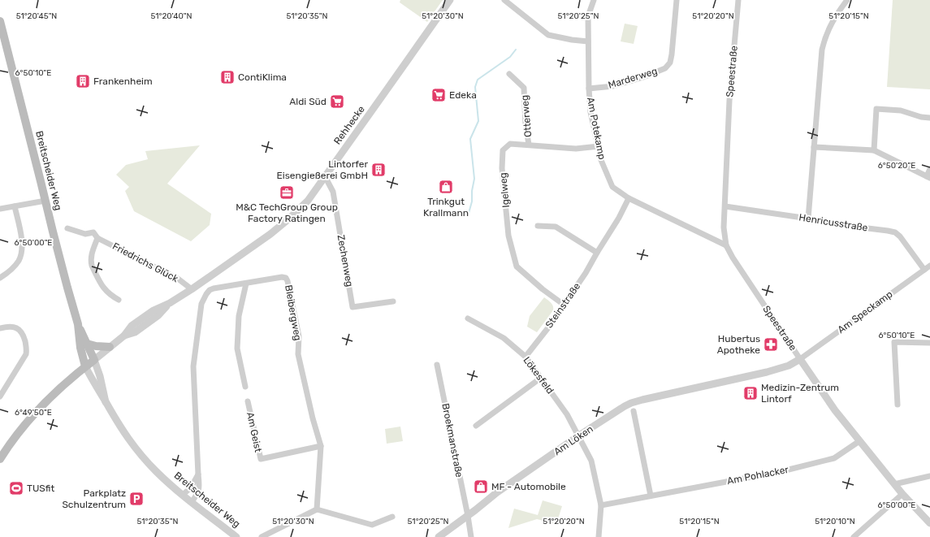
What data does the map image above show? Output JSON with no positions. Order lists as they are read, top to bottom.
{
  "streets": {
    "main road": ["Rehhecke", "Breitscheider Weg"],
    "street": [
      "Speestraße",
      "Marderweg",
      "Otterweg",
      "Am Potekamp",
      "Igelweg",
      "Henricusstraße",
      "Zechenweg",
      "Friedrichs Glück",
      "Steinstraße",
      "Am Speckamp",
      "Bleibergweg",
      "Lökesfeld",
      "Am Geist",
      "Broekmanstraße",
      "Am Löken",
      "Am Pohlacker"
    ]
  },
  "crossings": [
    ["Speestraße", "Am Potekamp"],
    ["Speestraße", "Henricusstraße"],
    ["Speestraße", "Am Speckamp"],
    ["Speestraße", "Am Löken"],
    ["Speestraße", "Am Pohlacker"],
    ["Marderweg", "Am Potekamp"],
    ["Otterweg", "Igelweg"],
    ["Rehhecke", "Breitscheider Weg"],
    ["Rehhecke", "Zechenweg"],
    ["Rehhecke", "Friedrichs Glück"],
    ["Am Potekamp", "Igelweg"],
    ["Am Potekamp", "Steinstraße"],
    ["Breitscheider Weg", "Bleibergweg"],
    ["Igelweg", "Steinstraße"],
    ["Henricusstraße", "Am Speckamp"],
    ["Steinstraße", "Lökesfeld"],
    ["Am Speckamp", "Am Löken"],
    ["Bleibergweg", "Am Geist"],
    ["Lökesfeld", "Am Löken"],
    ["Lökesfeld", "Am Pohlacker"],
    ["Broekmanstraße", "Am Löken"]
  ],
  "places": {
    "building": [
      "ContiKlima",
      "Frankenheim",
      "Lintorfer Eisengießerei GmbH",
      "Medizin-Zentrum Lintorf"
    ],
    "supermarket": ["Edeka", "Aldi Süd"],
    "shop": ["Trinkgut Krallmann", "MF - Automobile"],
    "office": ["M&C TechGroup Group Factory Ratingen"],
    "pharmacy": ["Hubertus Apotheke"],
    "sports": ["TUSfit"],
    "parking": ["Parkplatz Schulzentrum"]
  },
  "coordinates": [
    "51°20'45\"N",
    "51°20'40\"N",
    "51°20'35\"N",
    "51°20'30\"N",
    "51°20'25\"N",
    "51°20'20\"N",
    "51°20'15\"N",
    "6°50'10\"E",
    "6°50'20\"E",
    "6°50'00\"E",
    "6°49'50\"E",
    "51°20'10\"N"
  ]
}
